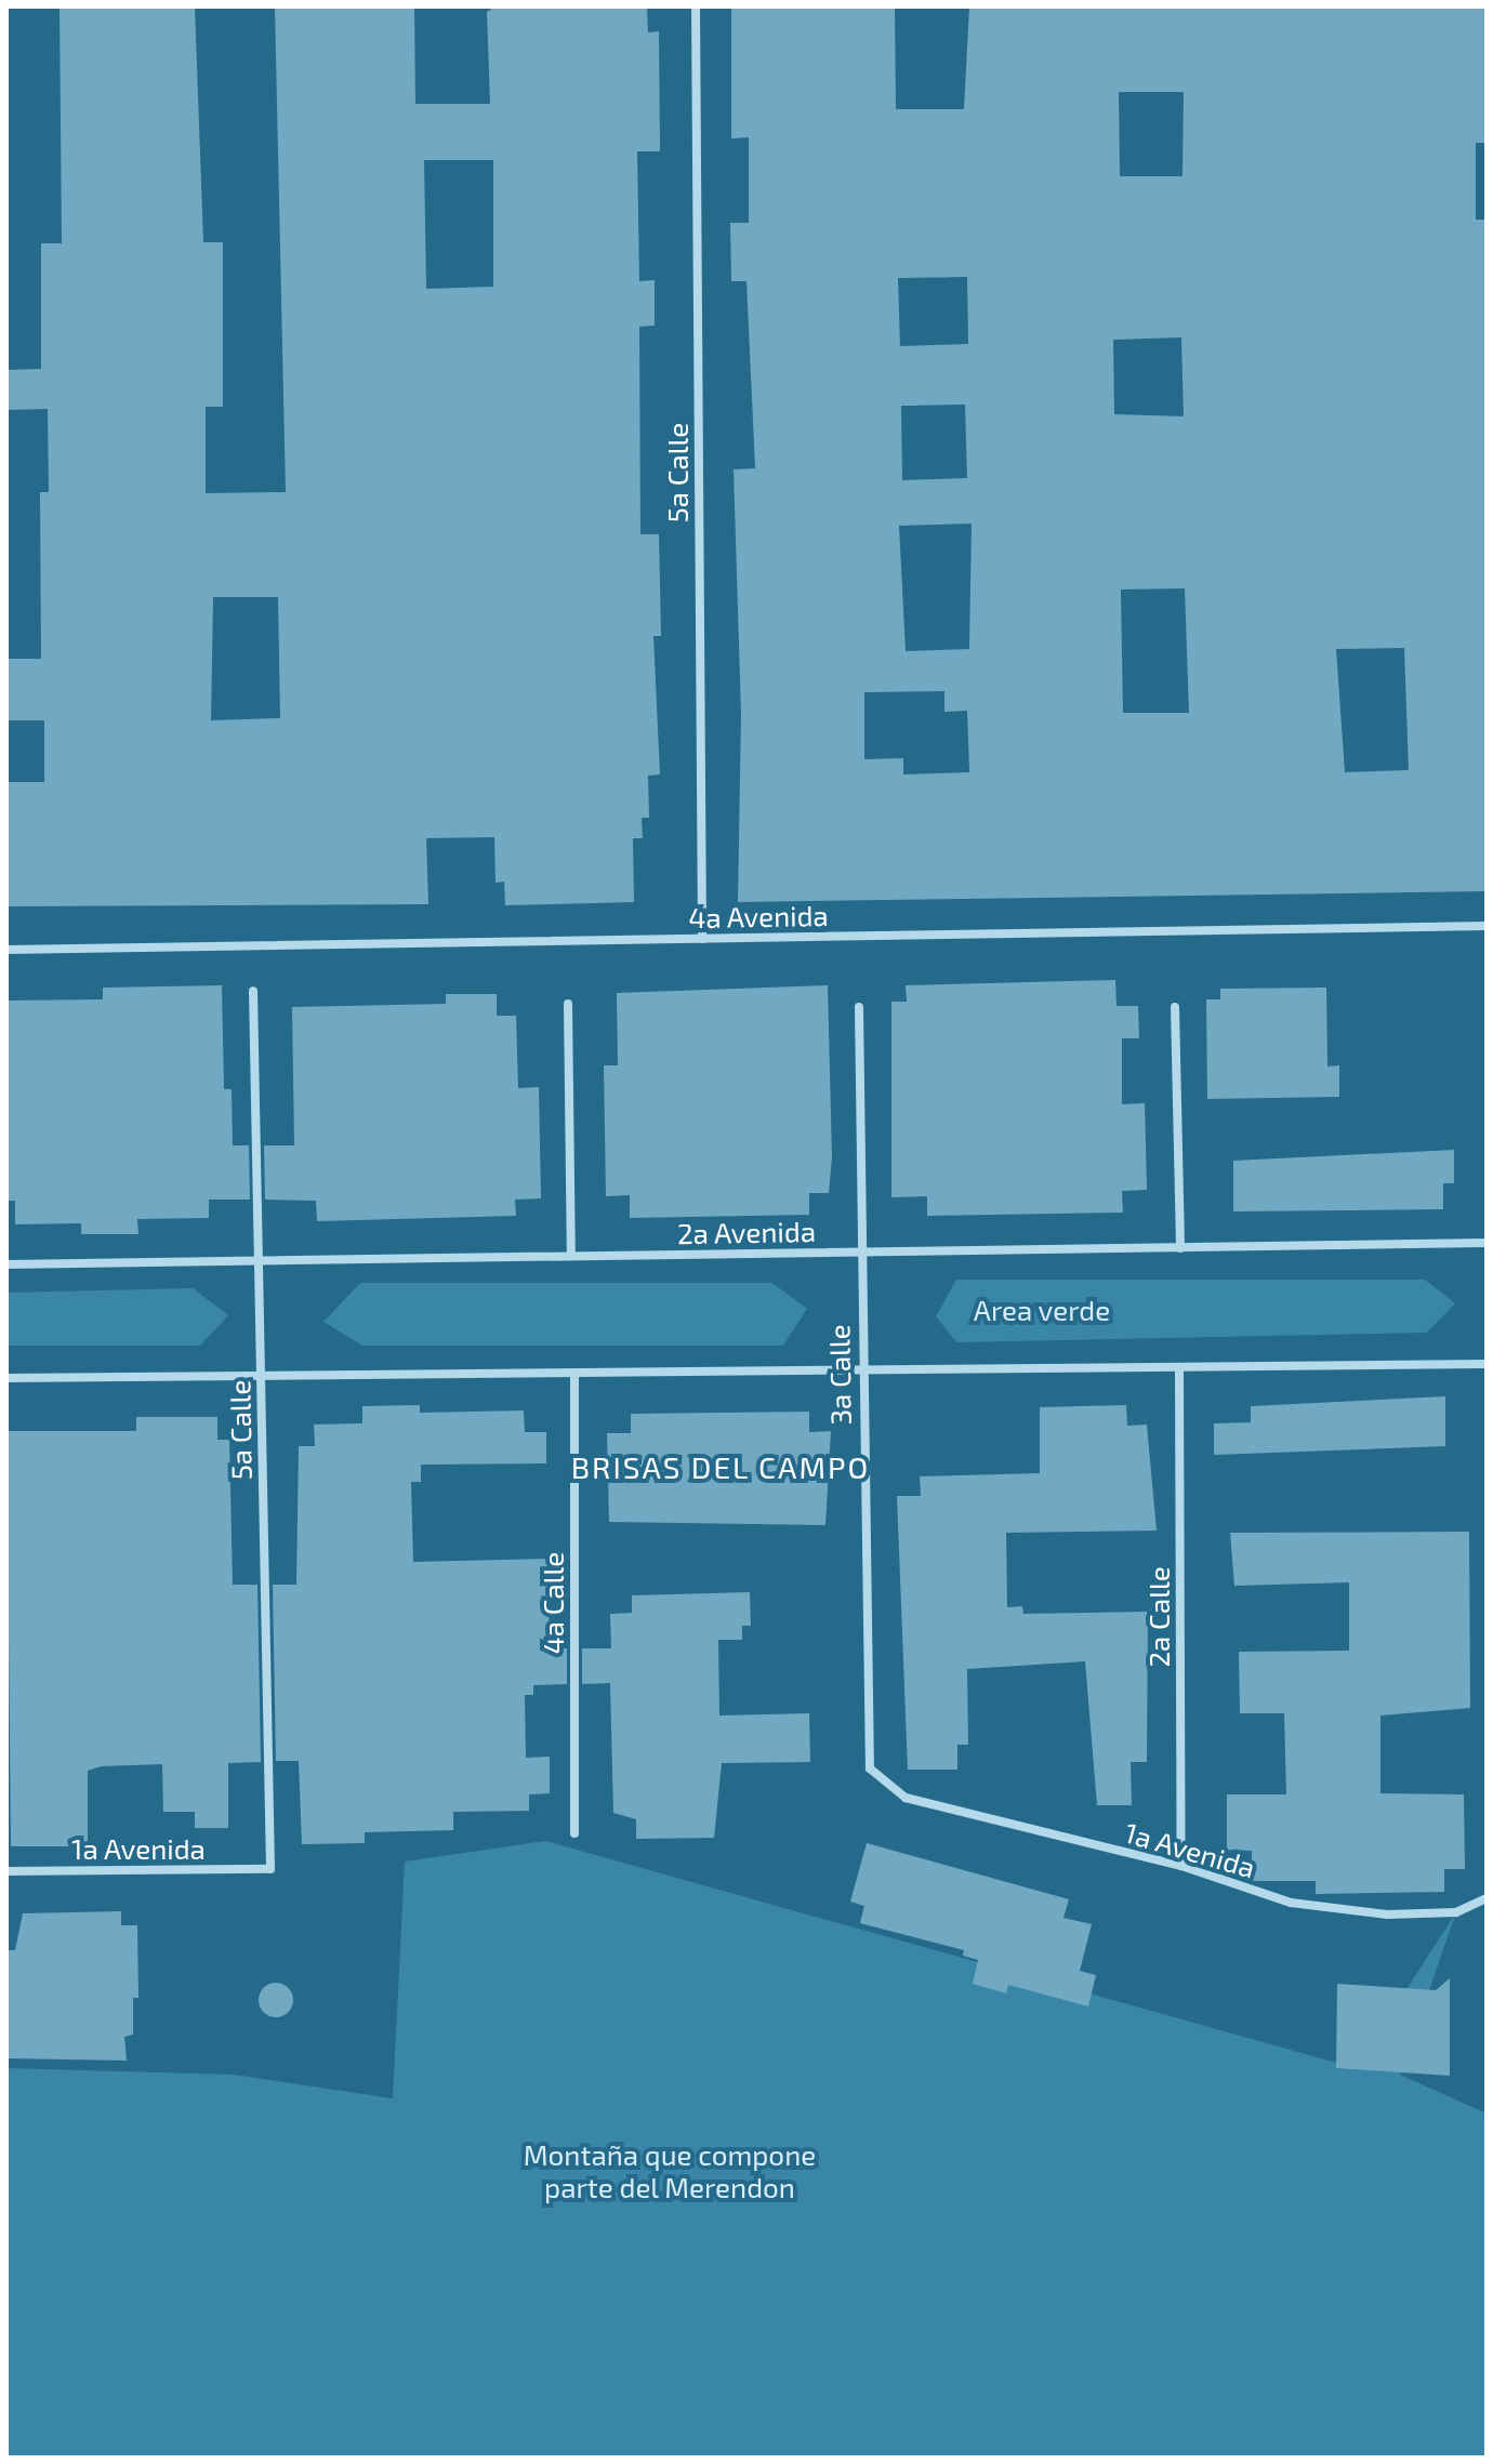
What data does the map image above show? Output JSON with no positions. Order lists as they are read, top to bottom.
{
  "streets": {
    "street": [
      "5a Calle",
      "4a Avenida",
      "2a Avenida",
      "3a Calle",
      "4a Calle",
      "2a Calle",
      "1a Avenida"
    ]
  },
  "crossings": [
    ["5a Calle", "4a Avenida"],
    ["5a Calle", "2a Avenida"],
    ["5a Calle", "1a Avenida"],
    ["2a Avenida", "3a Calle"],
    ["3a Calle", "1a Avenida"],
    ["2a Calle", "1a Avenida"]
  ],
  "districts": ["BRISAS DEL CAMPO"],
  "parks": ["Area verde", "Montaña que compone parte del Merendon"]
}
